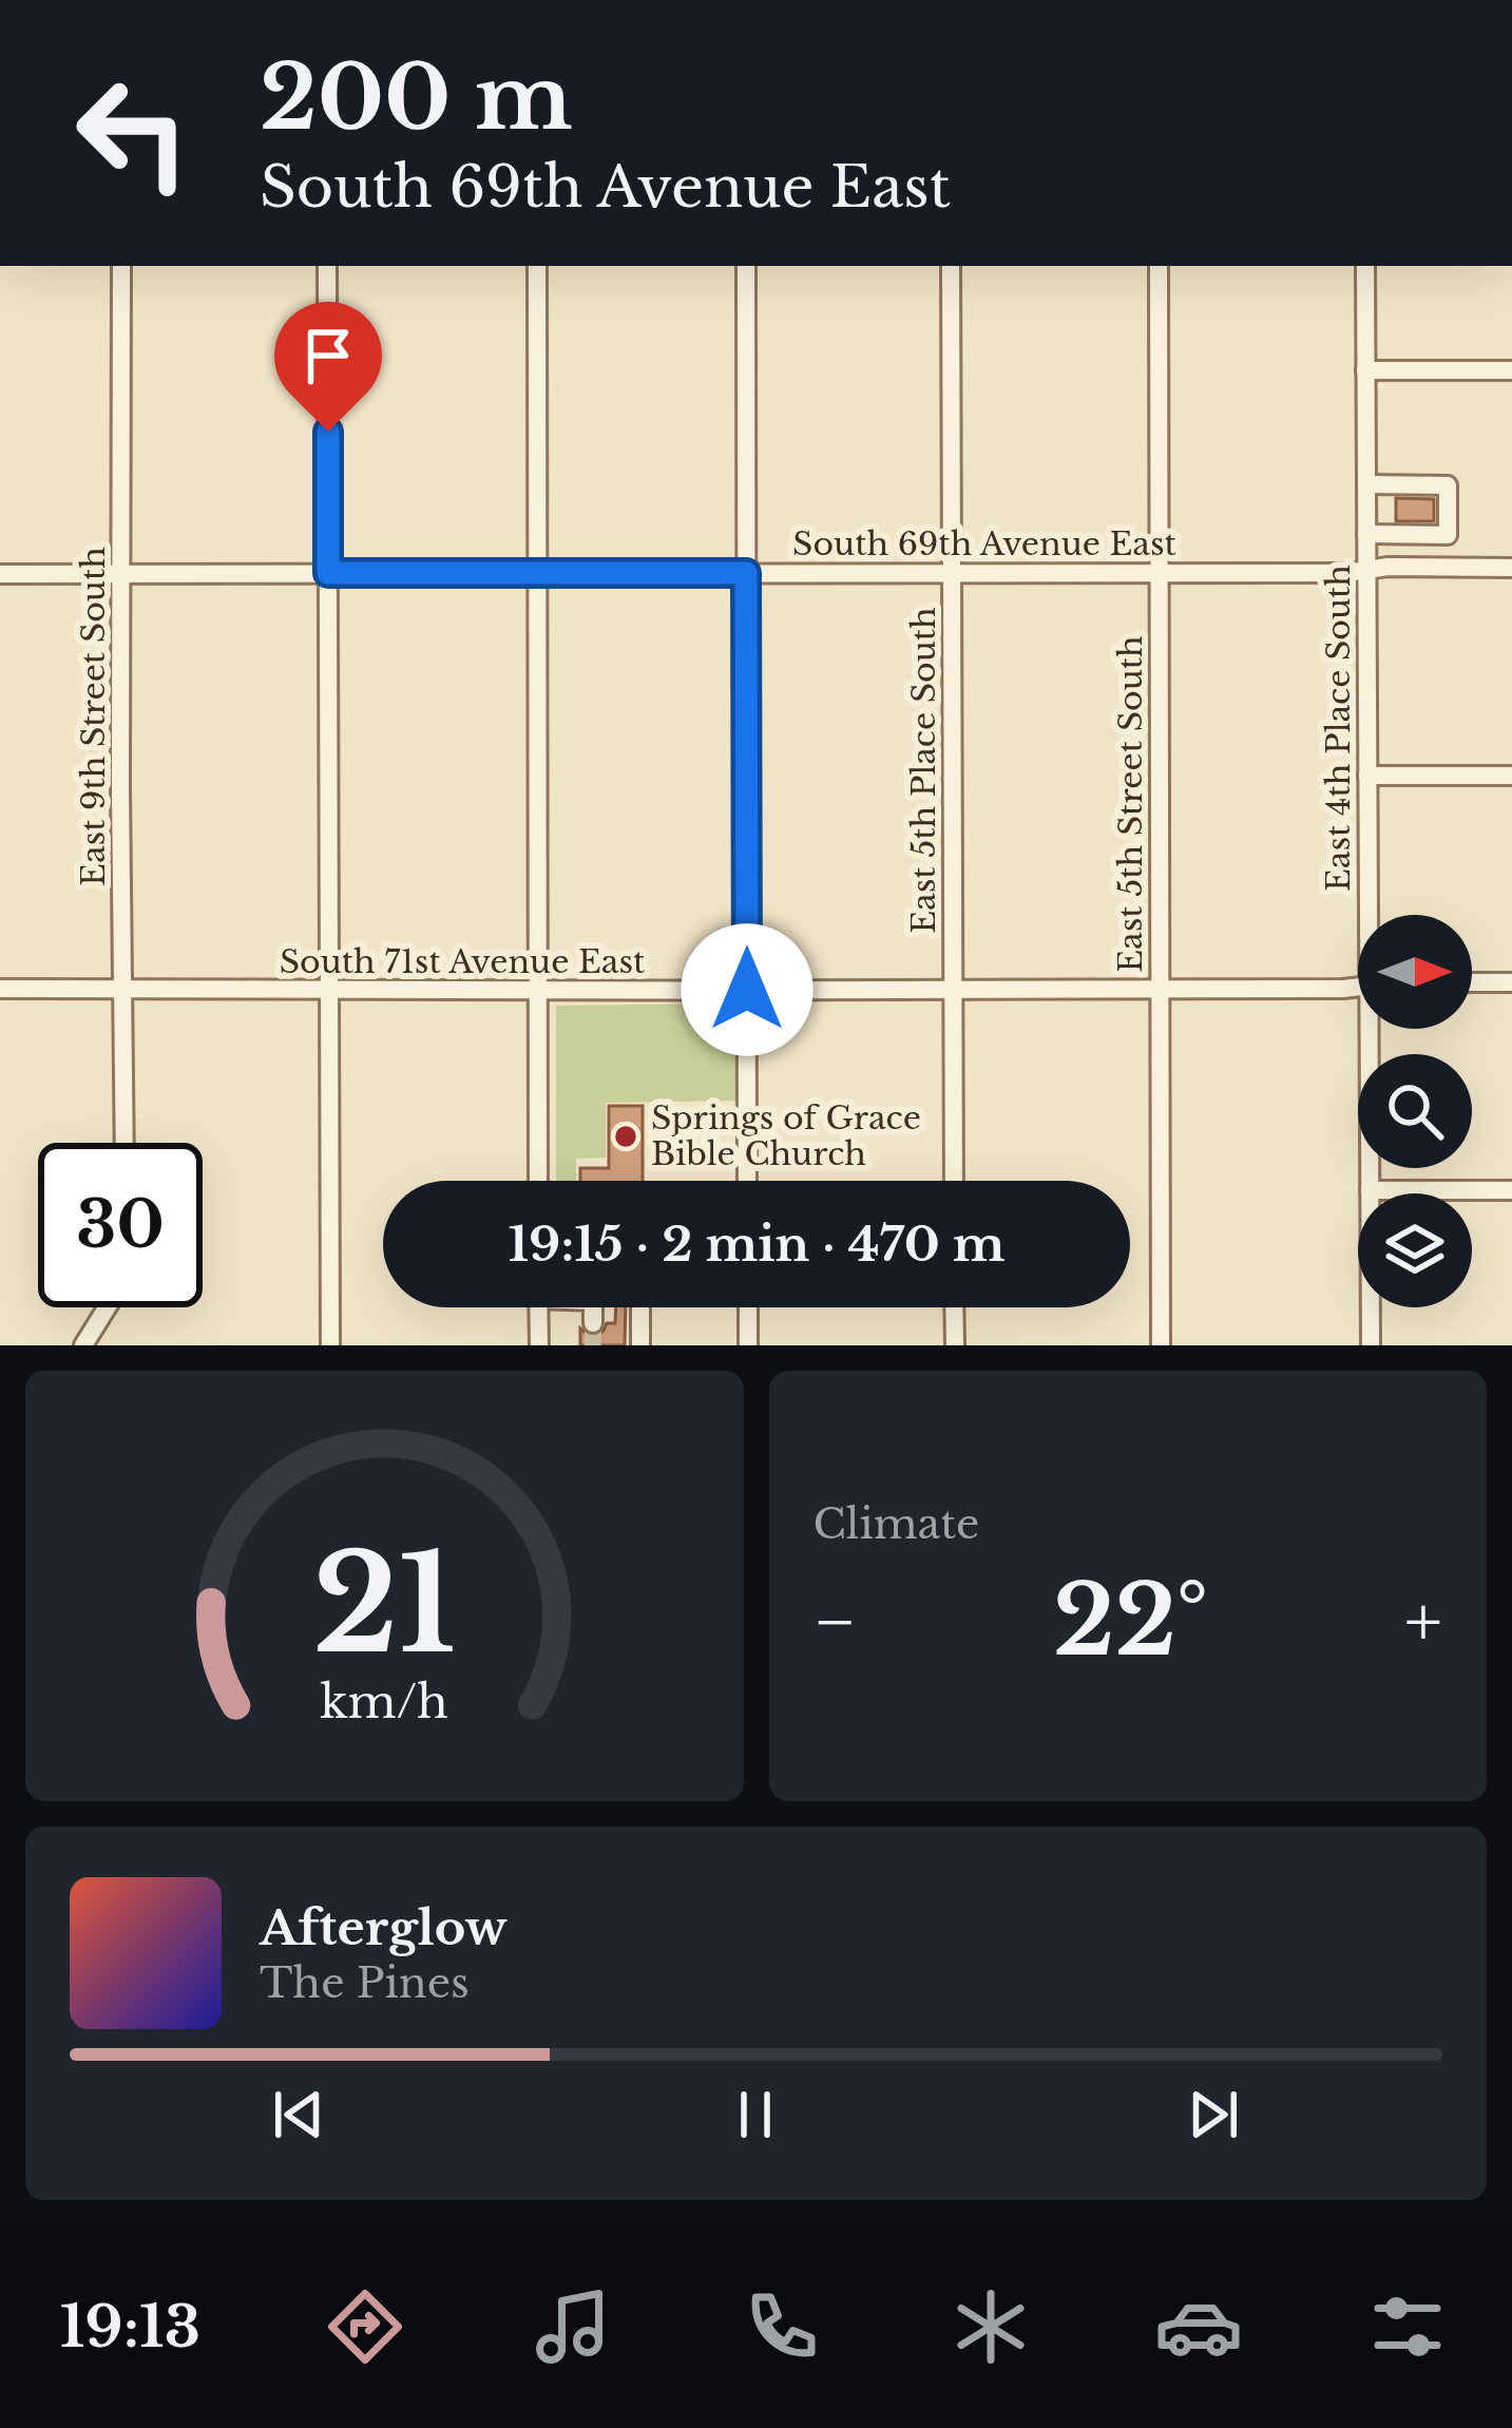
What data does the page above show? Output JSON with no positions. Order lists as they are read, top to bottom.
{
  "streets": {
    "street": [
      "South 69th Avenue East",
      "East 9th Street South",
      "East 4th Place South",
      "East 5th Place South",
      "East 5th Street South",
      "South 71st Avenue East"
    ]
  },
  "crossings": [
    ["South 69th Avenue East", "East 9th Street South"],
    ["South 69th Avenue East", "East 4th Place South"],
    ["South 69th Avenue East", "East 5th Place South"],
    ["South 69th Avenue East", "East 5th Street South"],
    ["East 9th Street South", "South 71st Avenue East"],
    ["East 5th Place South", "South 71st Avenue East"],
    ["East 5th Street South", "South 71st Avenue East"]
  ],
  "places": ["Springs of Grace Bible Church"],
  "north": "right",
  "page": {
    "turn": ["200 m", "South 69th Avenue East"],
    "limit": "30",
    "trip": "19:15 · 2 min · 470 m",
    "tile": "Climate",
    "heat": ["−", "22°", "+"],
    "song": ["Afterglow", "The Pines"],
    "tabs": "19:13",
    "gauge": ["21", "km/h"]
  }
}
